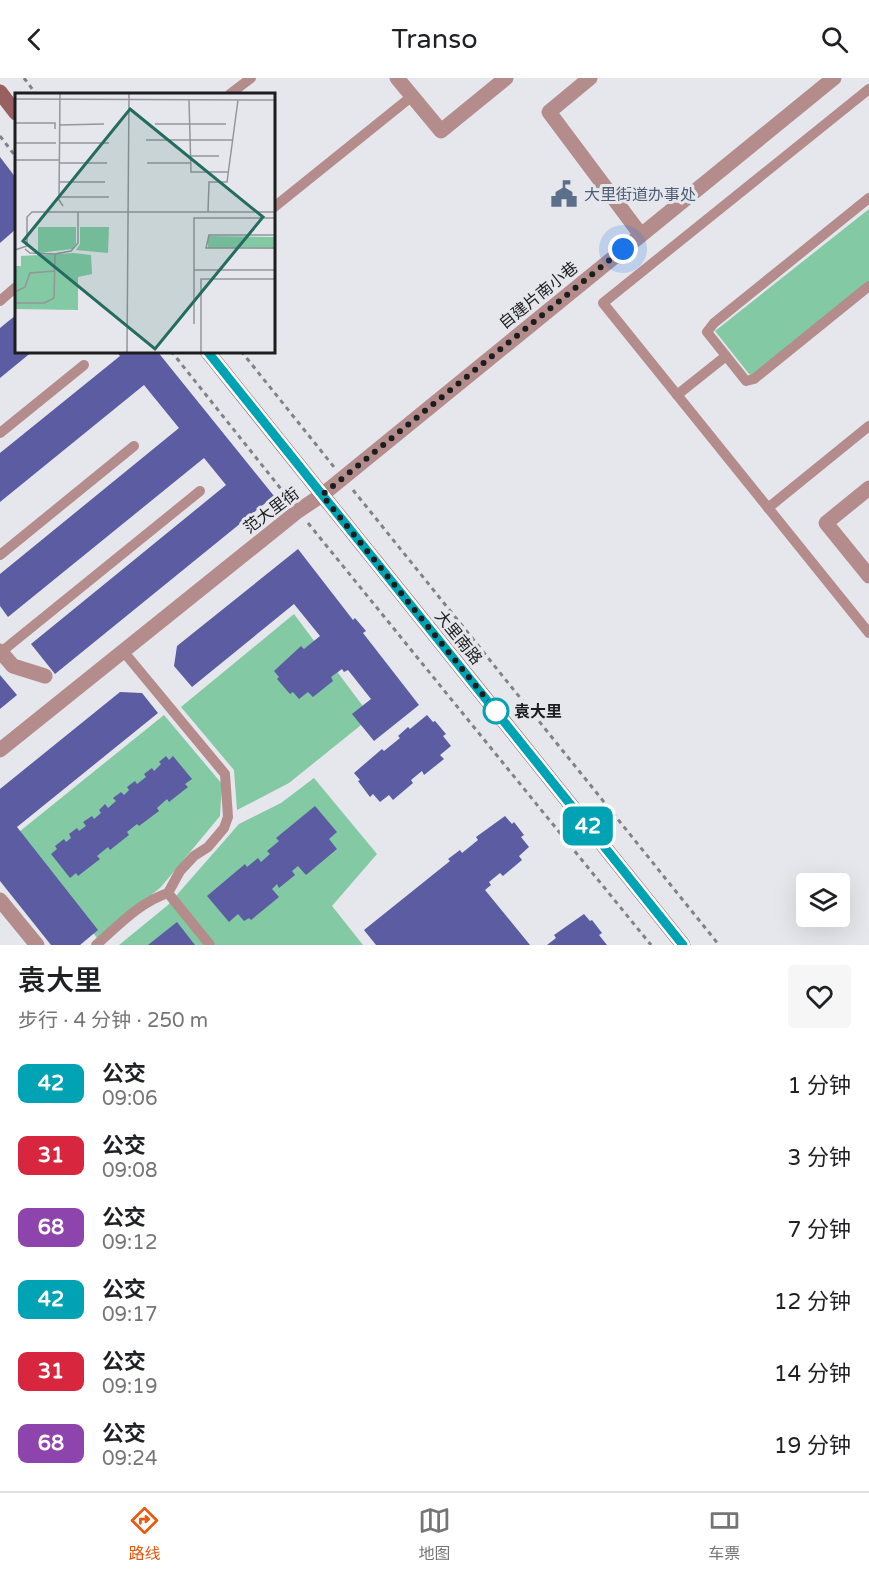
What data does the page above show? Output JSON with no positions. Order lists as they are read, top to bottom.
{
  "streets": {
    "street": ["自建片南小巷", "范大里街", "大里南路"]
  },
  "crossings": [
    ["自建片南小巷", "范大里街"],
    ["自建片南小巷", "大里南路"],
    ["范大里街", "大里南路"]
  ],
  "places": {
    "public building": ["大里街道办事处"],
    "other": ["袁大里"]
  },
  "lines": ["bus line 42"],
  "page": {
    "header": "Transo",
    "on_map": "42",
    "heading": ["袁大里", "步行 · 4 分钟 · 250 m"],
    "list": [
      {
        "mark": "42",
        "name": "公交",
        "note": "09:06",
        "value": "1 分钟"
      },
      {
        "mark": "31",
        "name": "公交",
        "note": "09:08",
        "value": "3 分钟"
      },
      {
        "mark": "68",
        "name": "公交",
        "note": "09:12",
        "value": "7 分钟"
      },
      {
        "mark": "42",
        "name": "公交",
        "note": "09:17",
        "value": "12 分钟"
      },
      {
        "mark": "31",
        "name": "公交",
        "note": "09:19",
        "value": "14 分钟"
      },
      {
        "mark": "68",
        "name": "公交",
        "note": "09:24",
        "value": "19 分钟"
      }
    ],
    "tabs": ["路线", "地图", "车票"]
  }
}
